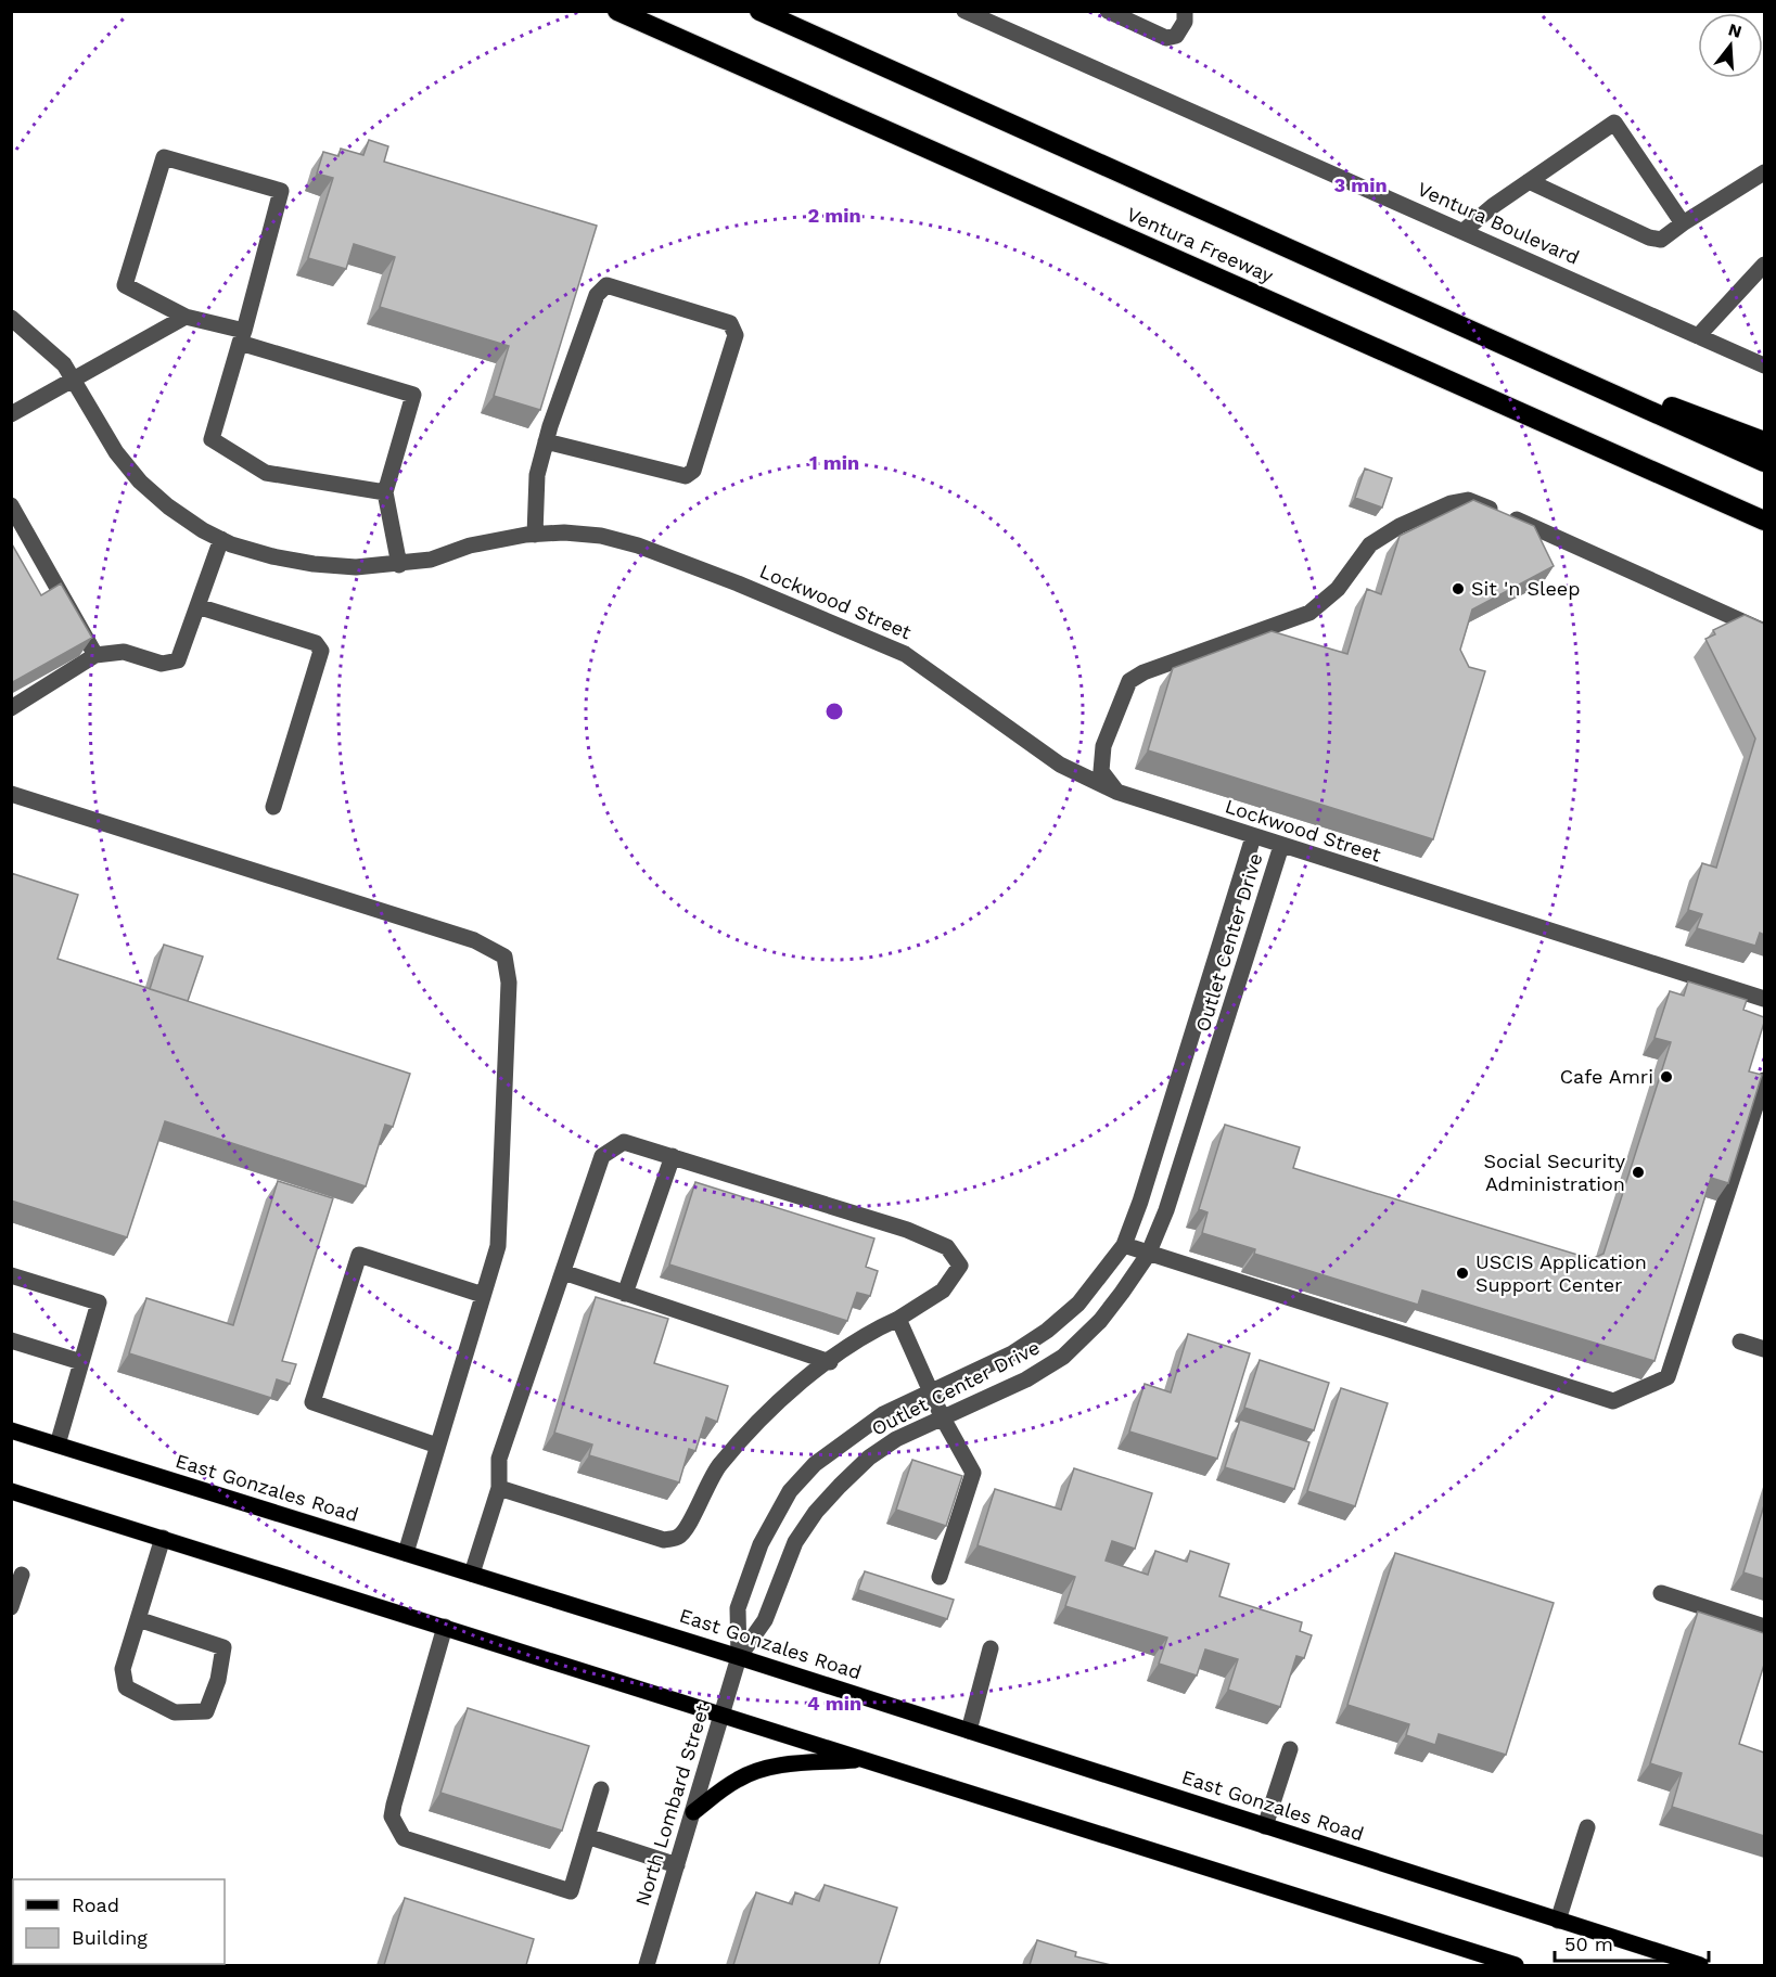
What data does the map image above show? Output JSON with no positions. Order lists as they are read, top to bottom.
{
  "streets": {
    "highway": ["Ventura Freeway"],
    "main road": ["East Gonzales Road"],
    "street": [
      "Ventura Boulevard",
      "Lockwood Street",
      "Outlet Center Drive",
      "North Lombard Street"
    ]
  },
  "crossings": [
    ["Lockwood Street", "Outlet Center Drive"],
    ["Outlet Center Drive", "East Gonzales Road"],
    ["Outlet Center Drive", "North Lombard Street"],
    ["East Gonzales Road", "North Lombard Street"]
  ],
  "places": [
    "Sit 'n Sleep",
    "Cafe Amri",
    "Social Security Administration",
    "USCIS Application Support Center"
  ],
  "legend": ["Road", "Building"],
  "scale_bar": "50 m",
  "north": "top",
  "rings": [
    "3 min",
    "2 min",
    "1 min",
    "4 min"
  ]
}
